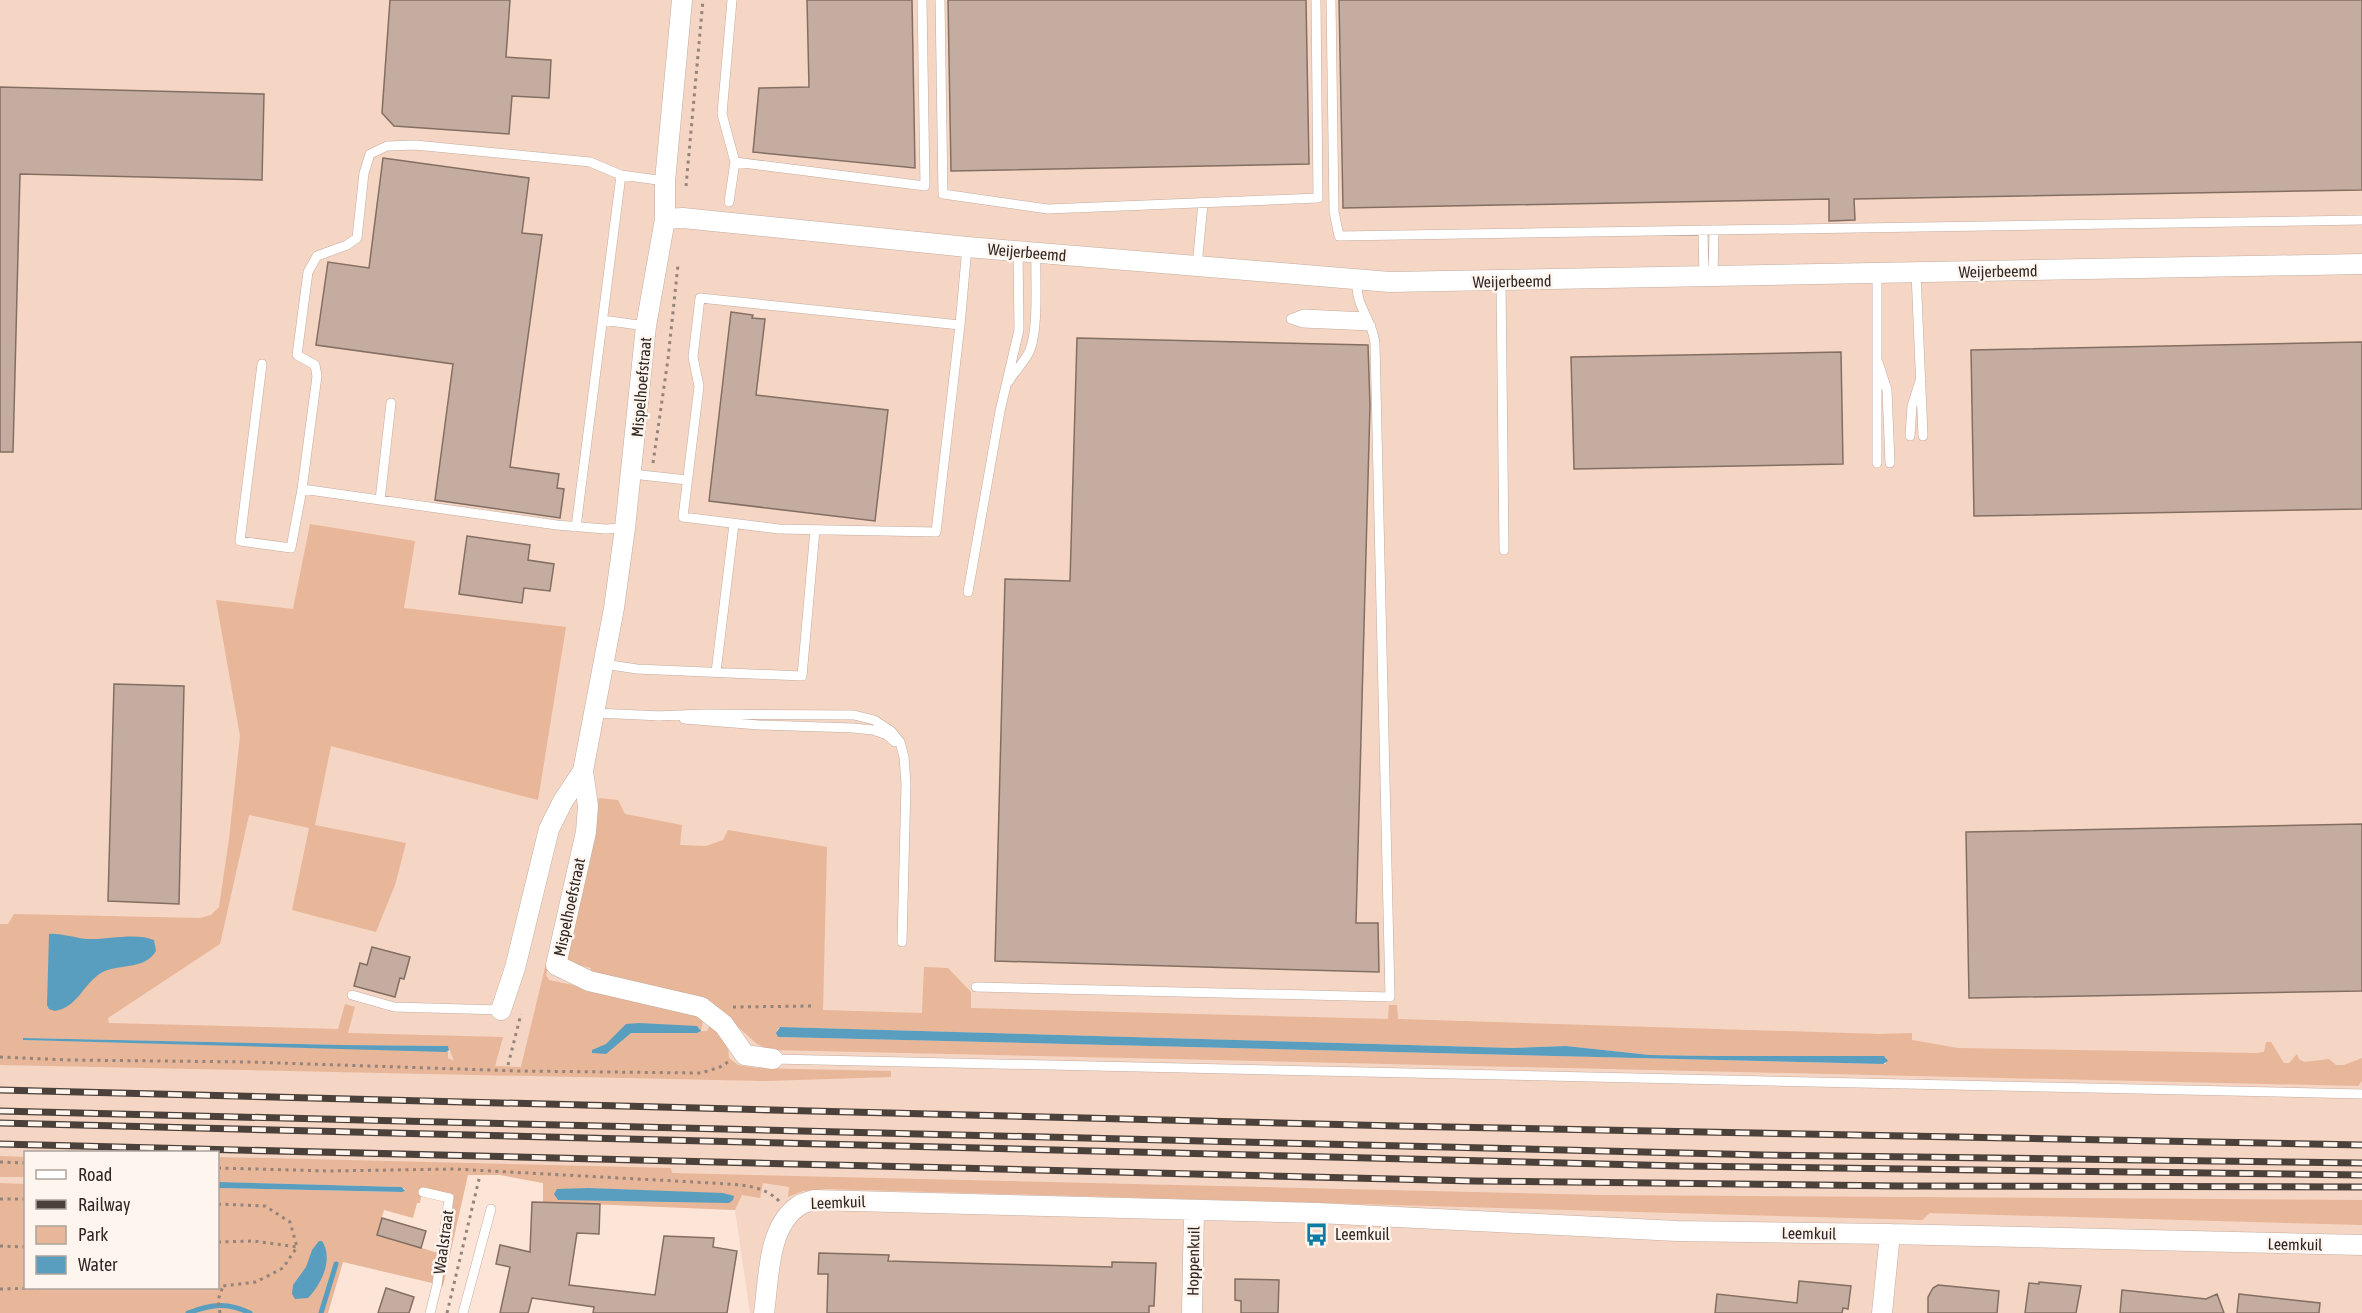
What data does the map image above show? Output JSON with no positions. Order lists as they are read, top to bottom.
{
  "streets": {
    "street": [
      "Weijerbeemd",
      "Mispelhoefstraat",
      "Leemkuil",
      "Hoppenkuil"
    ],
    "lane": ["Waalstraat"]
  },
  "crossings": [
    ["Weijerbeemd", "Mispelhoefstraat"],
    ["Leemkuil", "Hoppenkuil"]
  ],
  "places": {
    "bus stop": ["Leemkuil"]
  },
  "legend": [
    "Road",
    "Railway",
    "Park",
    "Water"
  ]
}
